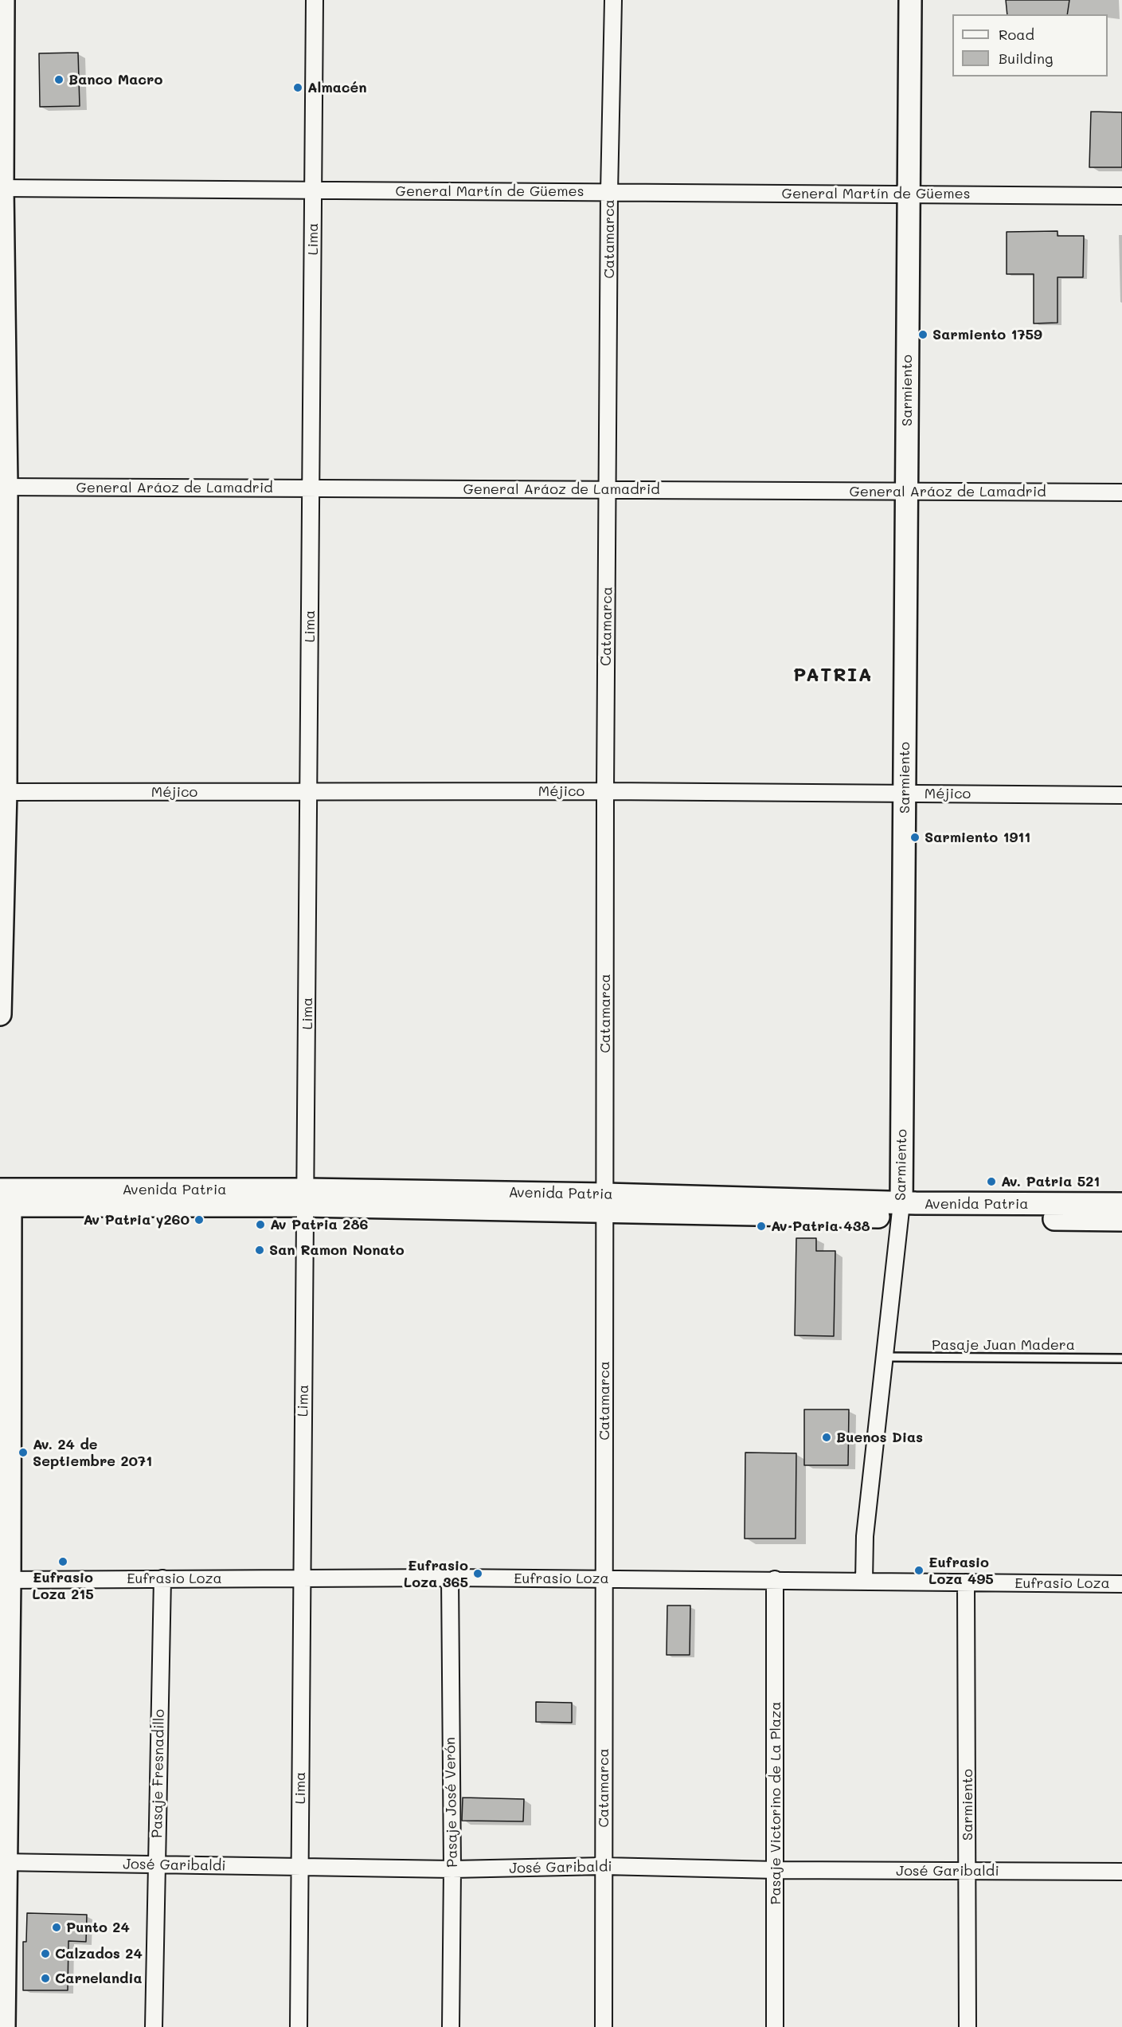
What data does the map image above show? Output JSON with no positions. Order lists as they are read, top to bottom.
{
  "streets": {
    "main road": ["Sarmiento", "Avenida Patria"],
    "street": [
      "General Martín de Güemes",
      "Lima",
      "Catamarca",
      "General Aráoz de Lamadrid",
      "Méjico",
      "Eufrasio Loza",
      "Pasaje Fresnadillo",
      "Pasaje José Verón",
      "Pasaje Victorino de La Plaza",
      "José Garibaldi"
    ],
    "lane": ["Pasaje Juan Madera"]
  },
  "crossings": [
    ["General Martín de Güemes", "Lima"],
    ["General Martín de Güemes", "Catamarca"],
    ["General Martín de Güemes", "Sarmiento"],
    ["Lima", "General Aráoz de Lamadrid"],
    ["Lima", "Méjico"],
    ["Lima", "Avenida Patria"],
    ["Lima", "Eufrasio Loza"],
    ["Lima", "José Garibaldi"],
    ["Catamarca", "General Aráoz de Lamadrid"],
    ["Catamarca", "Méjico"],
    ["Catamarca", "Avenida Patria"],
    ["Catamarca", "Eufrasio Loza"],
    ["Catamarca", "José Garibaldi"],
    ["Sarmiento", "General Aráoz de Lamadrid"],
    ["Sarmiento", "Méjico"],
    ["Sarmiento", "Avenida Patria"],
    ["Sarmiento", "Pasaje Juan Madera"],
    ["Sarmiento", "Eufrasio Loza"],
    ["Sarmiento", "José Garibaldi"],
    ["Eufrasio Loza", "Pasaje Fresnadillo"],
    ["Eufrasio Loza", "Pasaje José Verón"],
    ["Eufrasio Loza", "Pasaje Victorino de La Plaza"],
    ["Pasaje Fresnadillo", "José Garibaldi"],
    ["Pasaje José Verón", "José Garibaldi"],
    ["Pasaje Victorino de La Plaza", "José Garibaldi"]
  ],
  "districts": ["PATRIA"],
  "places": [
    "Banco Macro",
    "Almacén",
    "Sarmiento 1759",
    "Sarmiento 1911",
    "Av. Patria 521",
    "Av Patria y260",
    "Av Patria 286",
    "Av Patria 438",
    "San Ramon Nonato",
    "Buenos Dias",
    "Av. 24 de Septiembre 2071",
    "Eufrasio Loza 215",
    "Eufrasio Loza 495",
    "Eufrasio Loza 365",
    "Punto 24",
    "Calzados 24",
    "Carnelandia"
  ],
  "legend": ["Road", "Building"]
}
